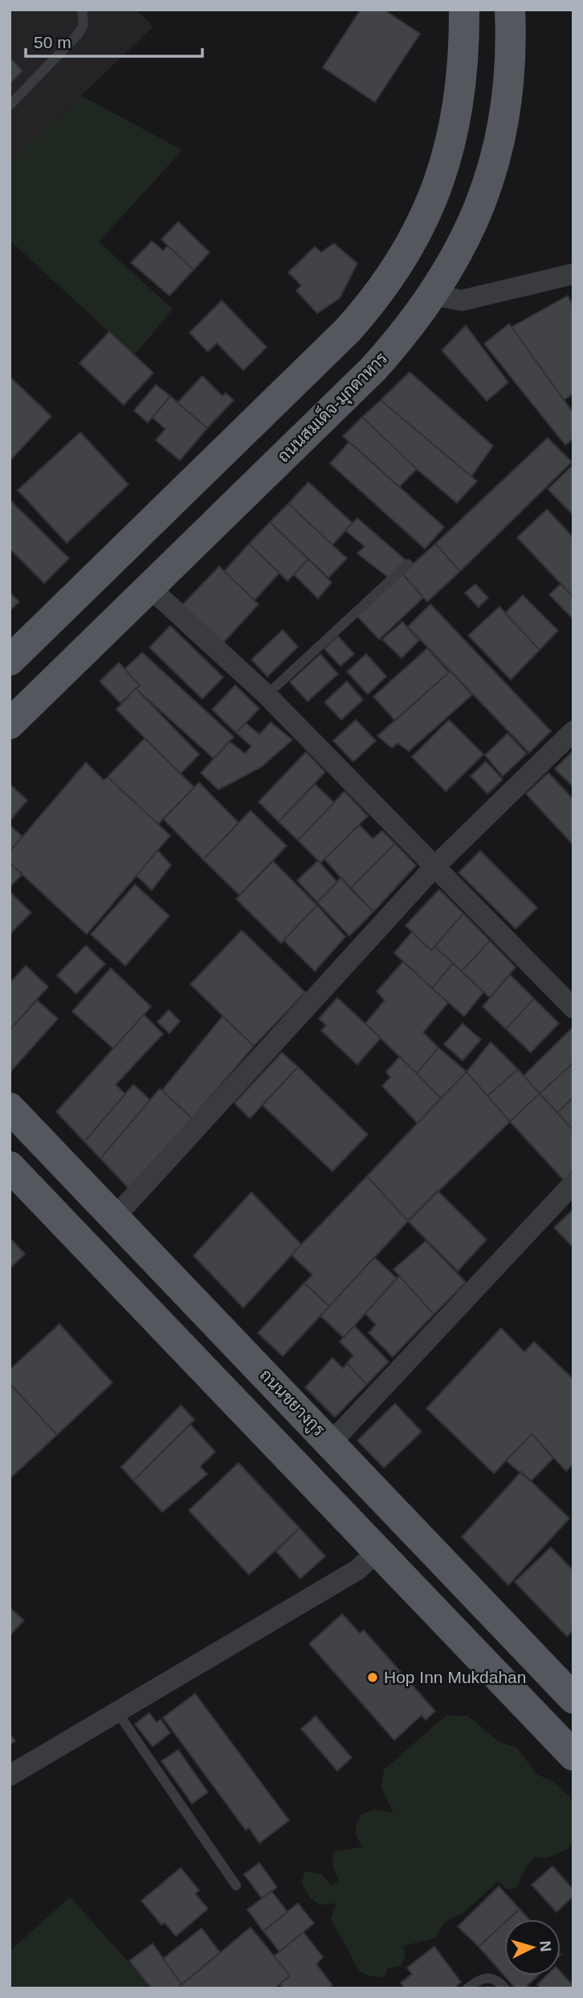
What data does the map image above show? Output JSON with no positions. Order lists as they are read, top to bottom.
{
  "streets": {
    "main road": ["ถนนสมเด็จ-มุกดาหาร", "ถนนชยางกูร"]
  },
  "places": ["Hop Inn Mukdahan"],
  "scale_bar": "50 m",
  "north": "right"
}
